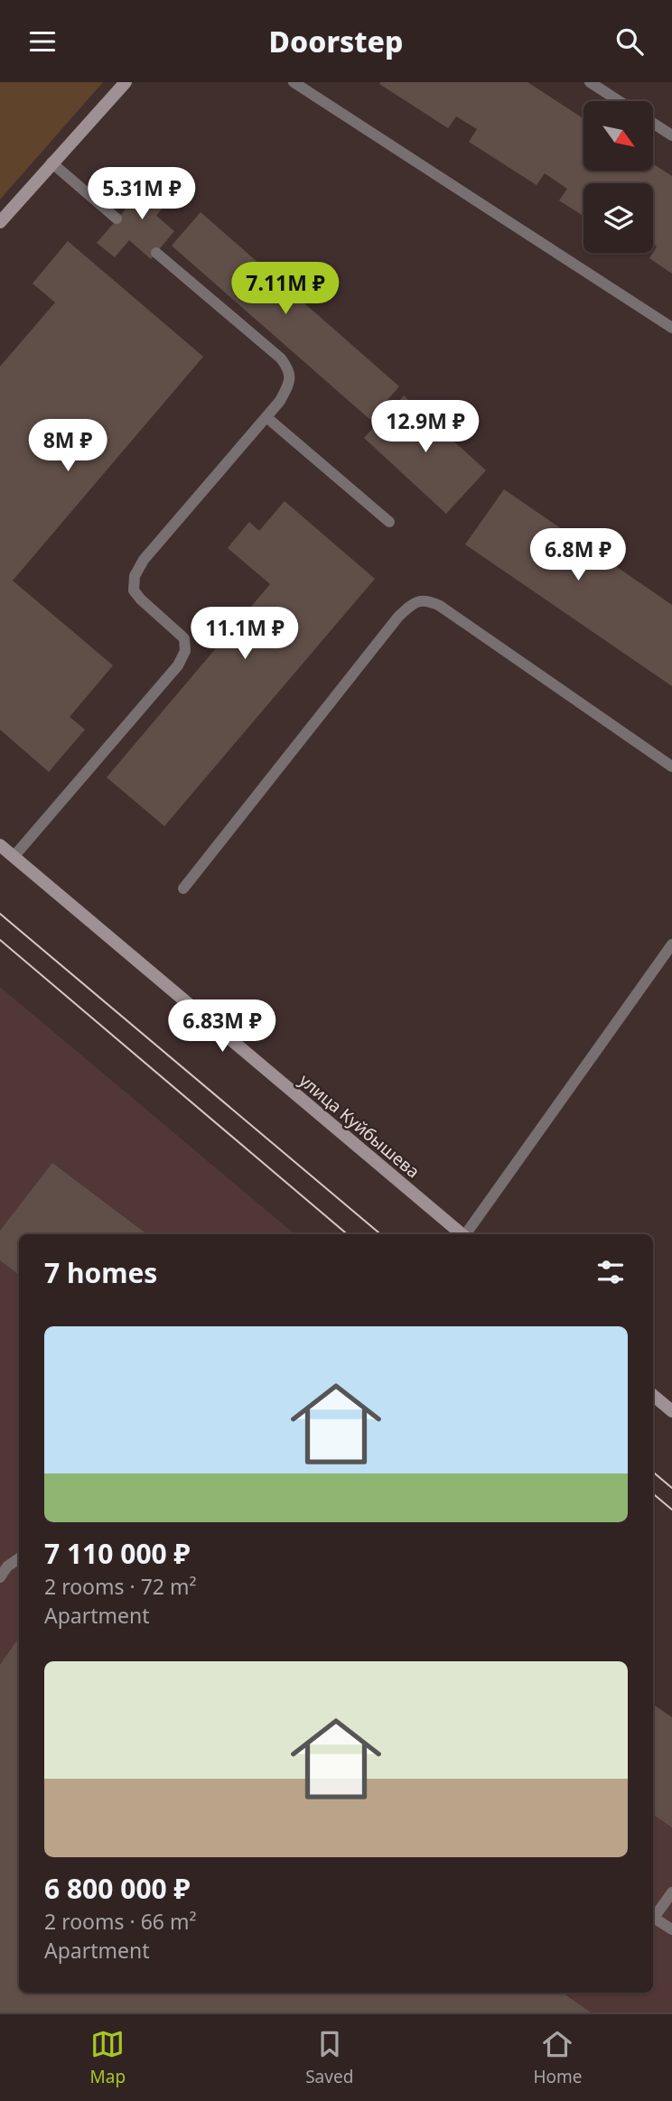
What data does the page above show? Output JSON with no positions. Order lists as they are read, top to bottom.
{
  "streets": {
    "main road": ["улица Куйбышева"]
  },
  "north": "bottom right",
  "page": {
    "header": "Doorstep",
    "price": [
      "5.31M ₽",
      "7.11M ₽",
      "12.9M ₽",
      "8M ₽",
      "6.8M ₽",
      "11.1M ₽",
      "6.83M ₽"
    ],
    "heading": "7 homes",
    "list": [
      {
        "name": "7 110 000 ₽",
        "note": "2 rooms · 72 m² · Apartment"
      },
      {
        "name": "6 800 000 ₽",
        "note": "2 rooms · 66 m² · Apartment"
      }
    ],
    "tabs": ["Map", "Saved", "Home"]
  }
}
